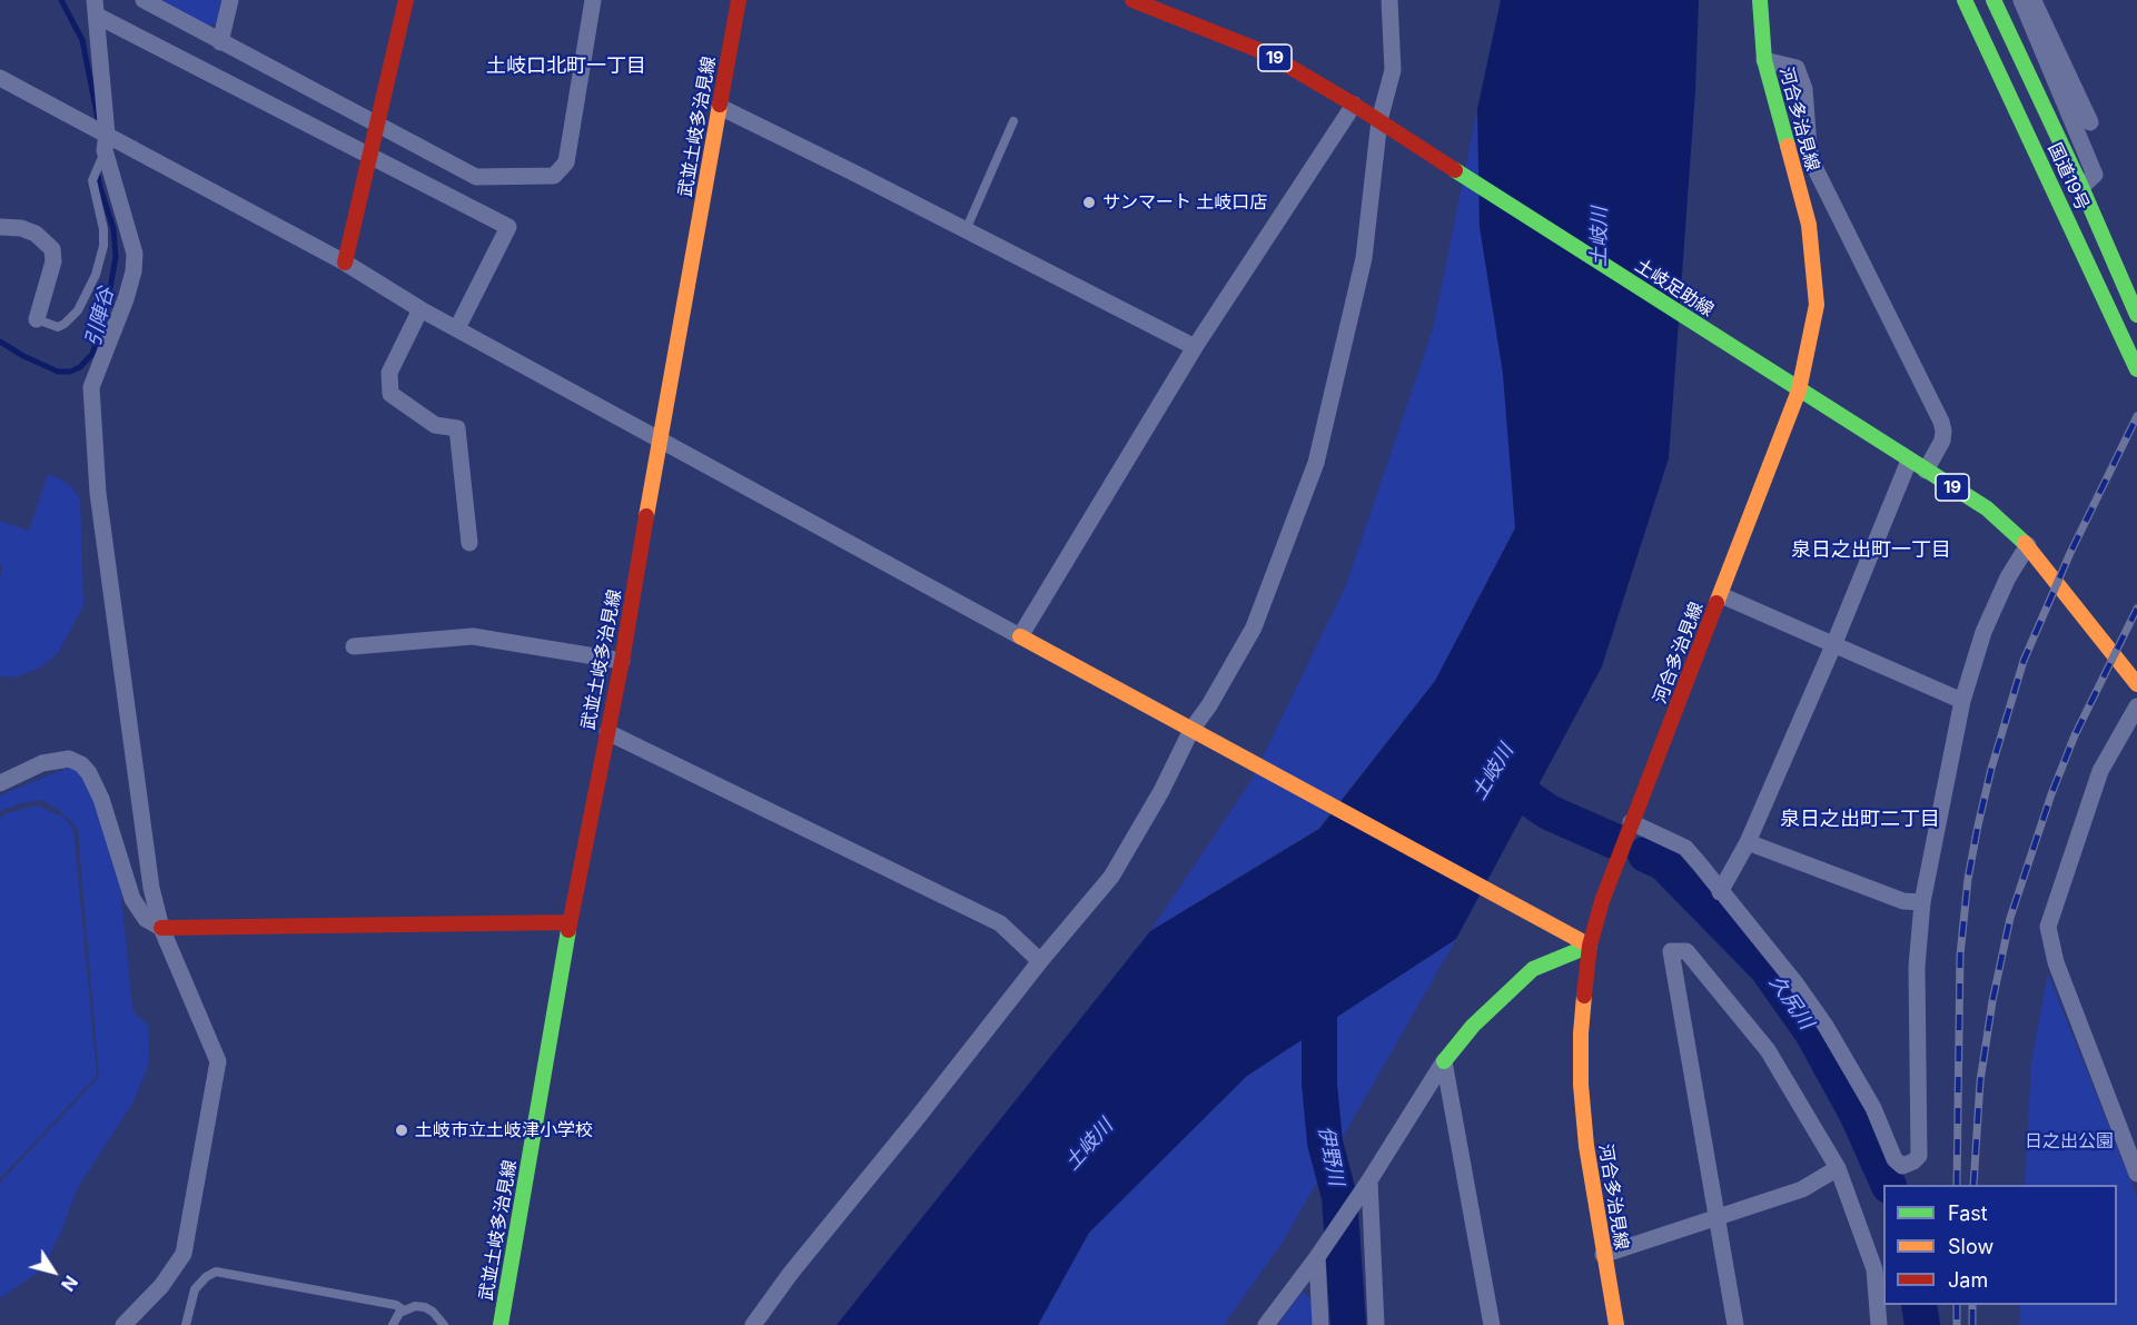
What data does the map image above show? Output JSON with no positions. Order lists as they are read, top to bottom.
{
  "streets": {
    "main road": [
      "19",
      "河合多治見線",
      "武並土岐多治見線",
      "国道19号",
      "土岐足助線"
    ]
  },
  "crossings": [
    ["河合多治見線", "土岐足助線"]
  ],
  "districts": ["土岐口北町一丁目", "泉日之出町一丁目", "泉日之出町二丁目"],
  "water": [
    "土岐川",
    "引陣谷",
    "久尻川",
    "伊野川"
  ],
  "parks": ["日之出公園"],
  "places": ["サンマート 土岐口店", "土岐市立土岐津小学校"],
  "legend": ["Fast", "Slow", "Jam"],
  "north": "bottom right"
}
